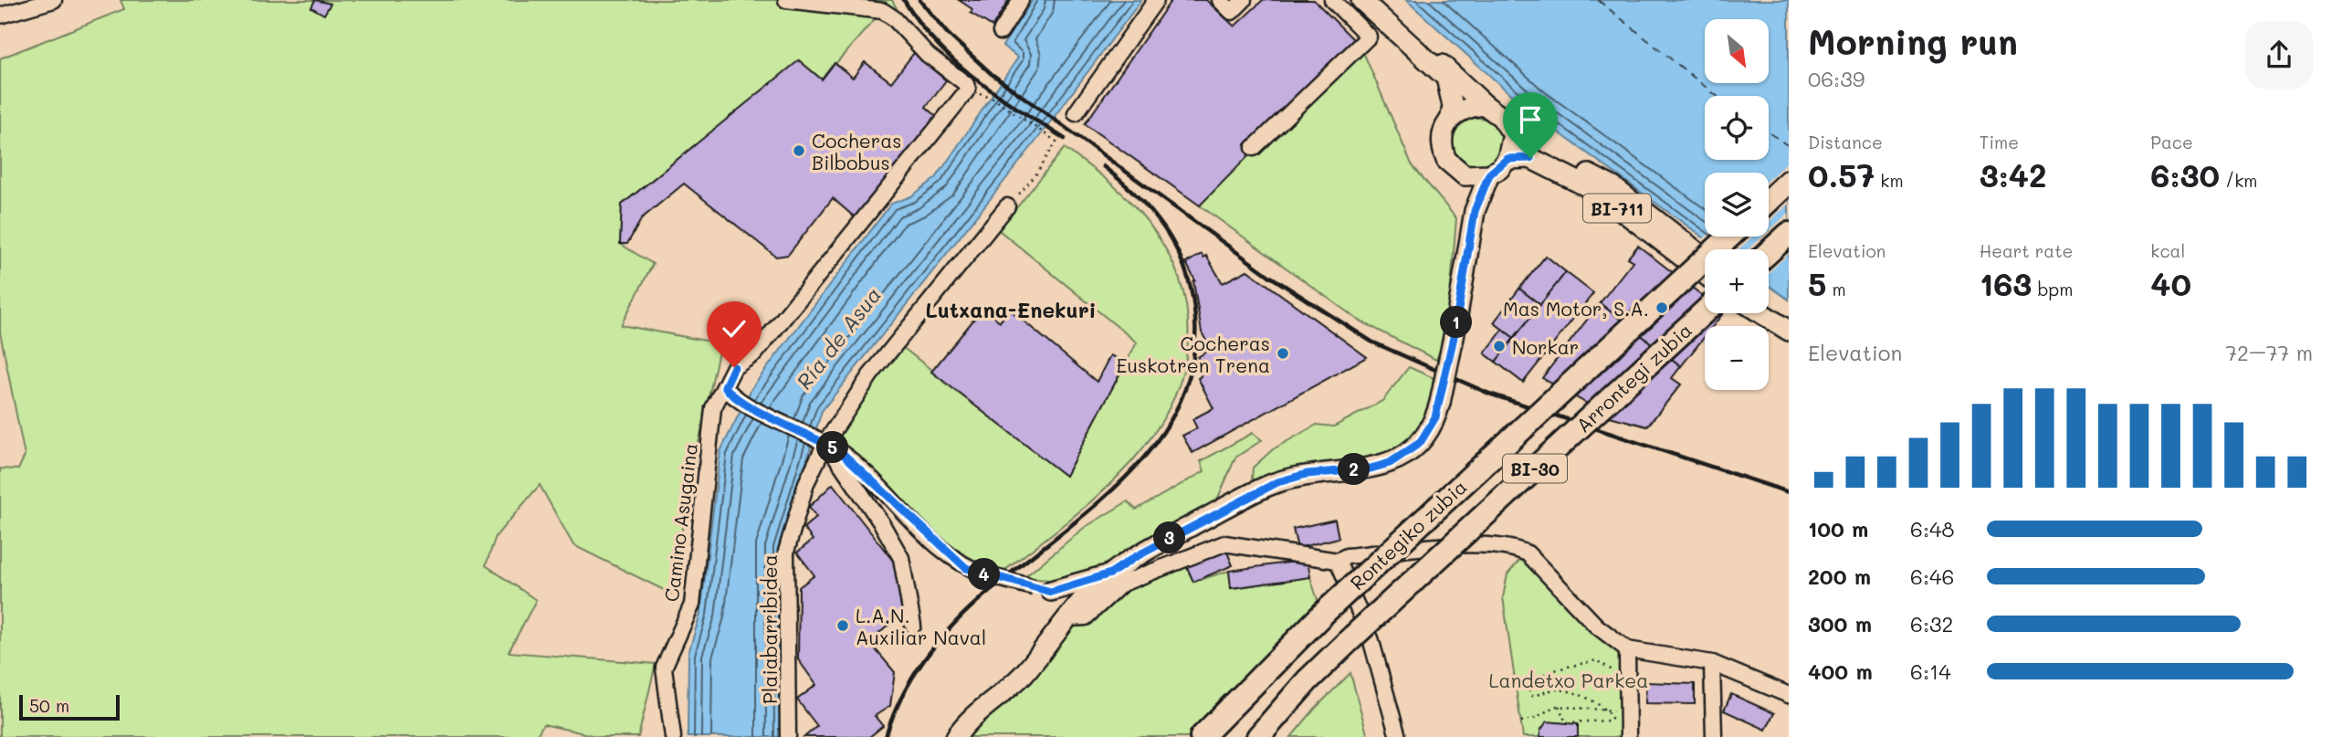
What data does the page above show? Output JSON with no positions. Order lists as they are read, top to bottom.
{
  "streets": {
    "highway": ["Arrontegi zubia", "BI-30", "Rontegiko zubia"],
    "main road": ["BI-711"],
    "street": ["Camino Asugaina", "Plaiabarribidea"]
  },
  "crossings": [
    ["Arrontegi zubia", "Rontegiko zubia"],
    ["BI-30", "Rontegiko zubia"]
  ],
  "districts": ["Lutxana-Enekuri"],
  "water": ["Ría de Asua"],
  "parks": ["Landetxo Parkea"],
  "places": [
    "Cocheras Bilbobus",
    "Mas Motor, S.A.",
    "Norkar",
    "Cocheras Euskotren Trena",
    "L.A.N. Auxiliar Naval"
  ],
  "scale_bar": "50 m",
  "north": "bottom right",
  "page": {
    "heading": ["Morning run", "06:39"],
    "map_buttons": ["+", "−"],
    "stats": [
      ["Distance", "0.57 km"],
      ["Time", "3:42"],
      ["Pace", "6:30 /km"],
      ["Elevation", "5 m"],
      ["Heart rate", "163 bpm"],
      ["kcal", "40"]
    ],
    "pins": [
      "1",
      "5",
      "2",
      "3",
      "4"
    ],
    "chart": ["Elevation", "72–77 m"],
    "list": [
      {
        "name": "100 m",
        "note": "6:48"
      },
      {
        "name": "200 m",
        "note": "6:46"
      },
      {
        "name": "300 m",
        "note": "6:32"
      },
      {
        "name": "400 m",
        "note": "6:14"
      }
    ],
    "scale": "50 m"
  }
}
